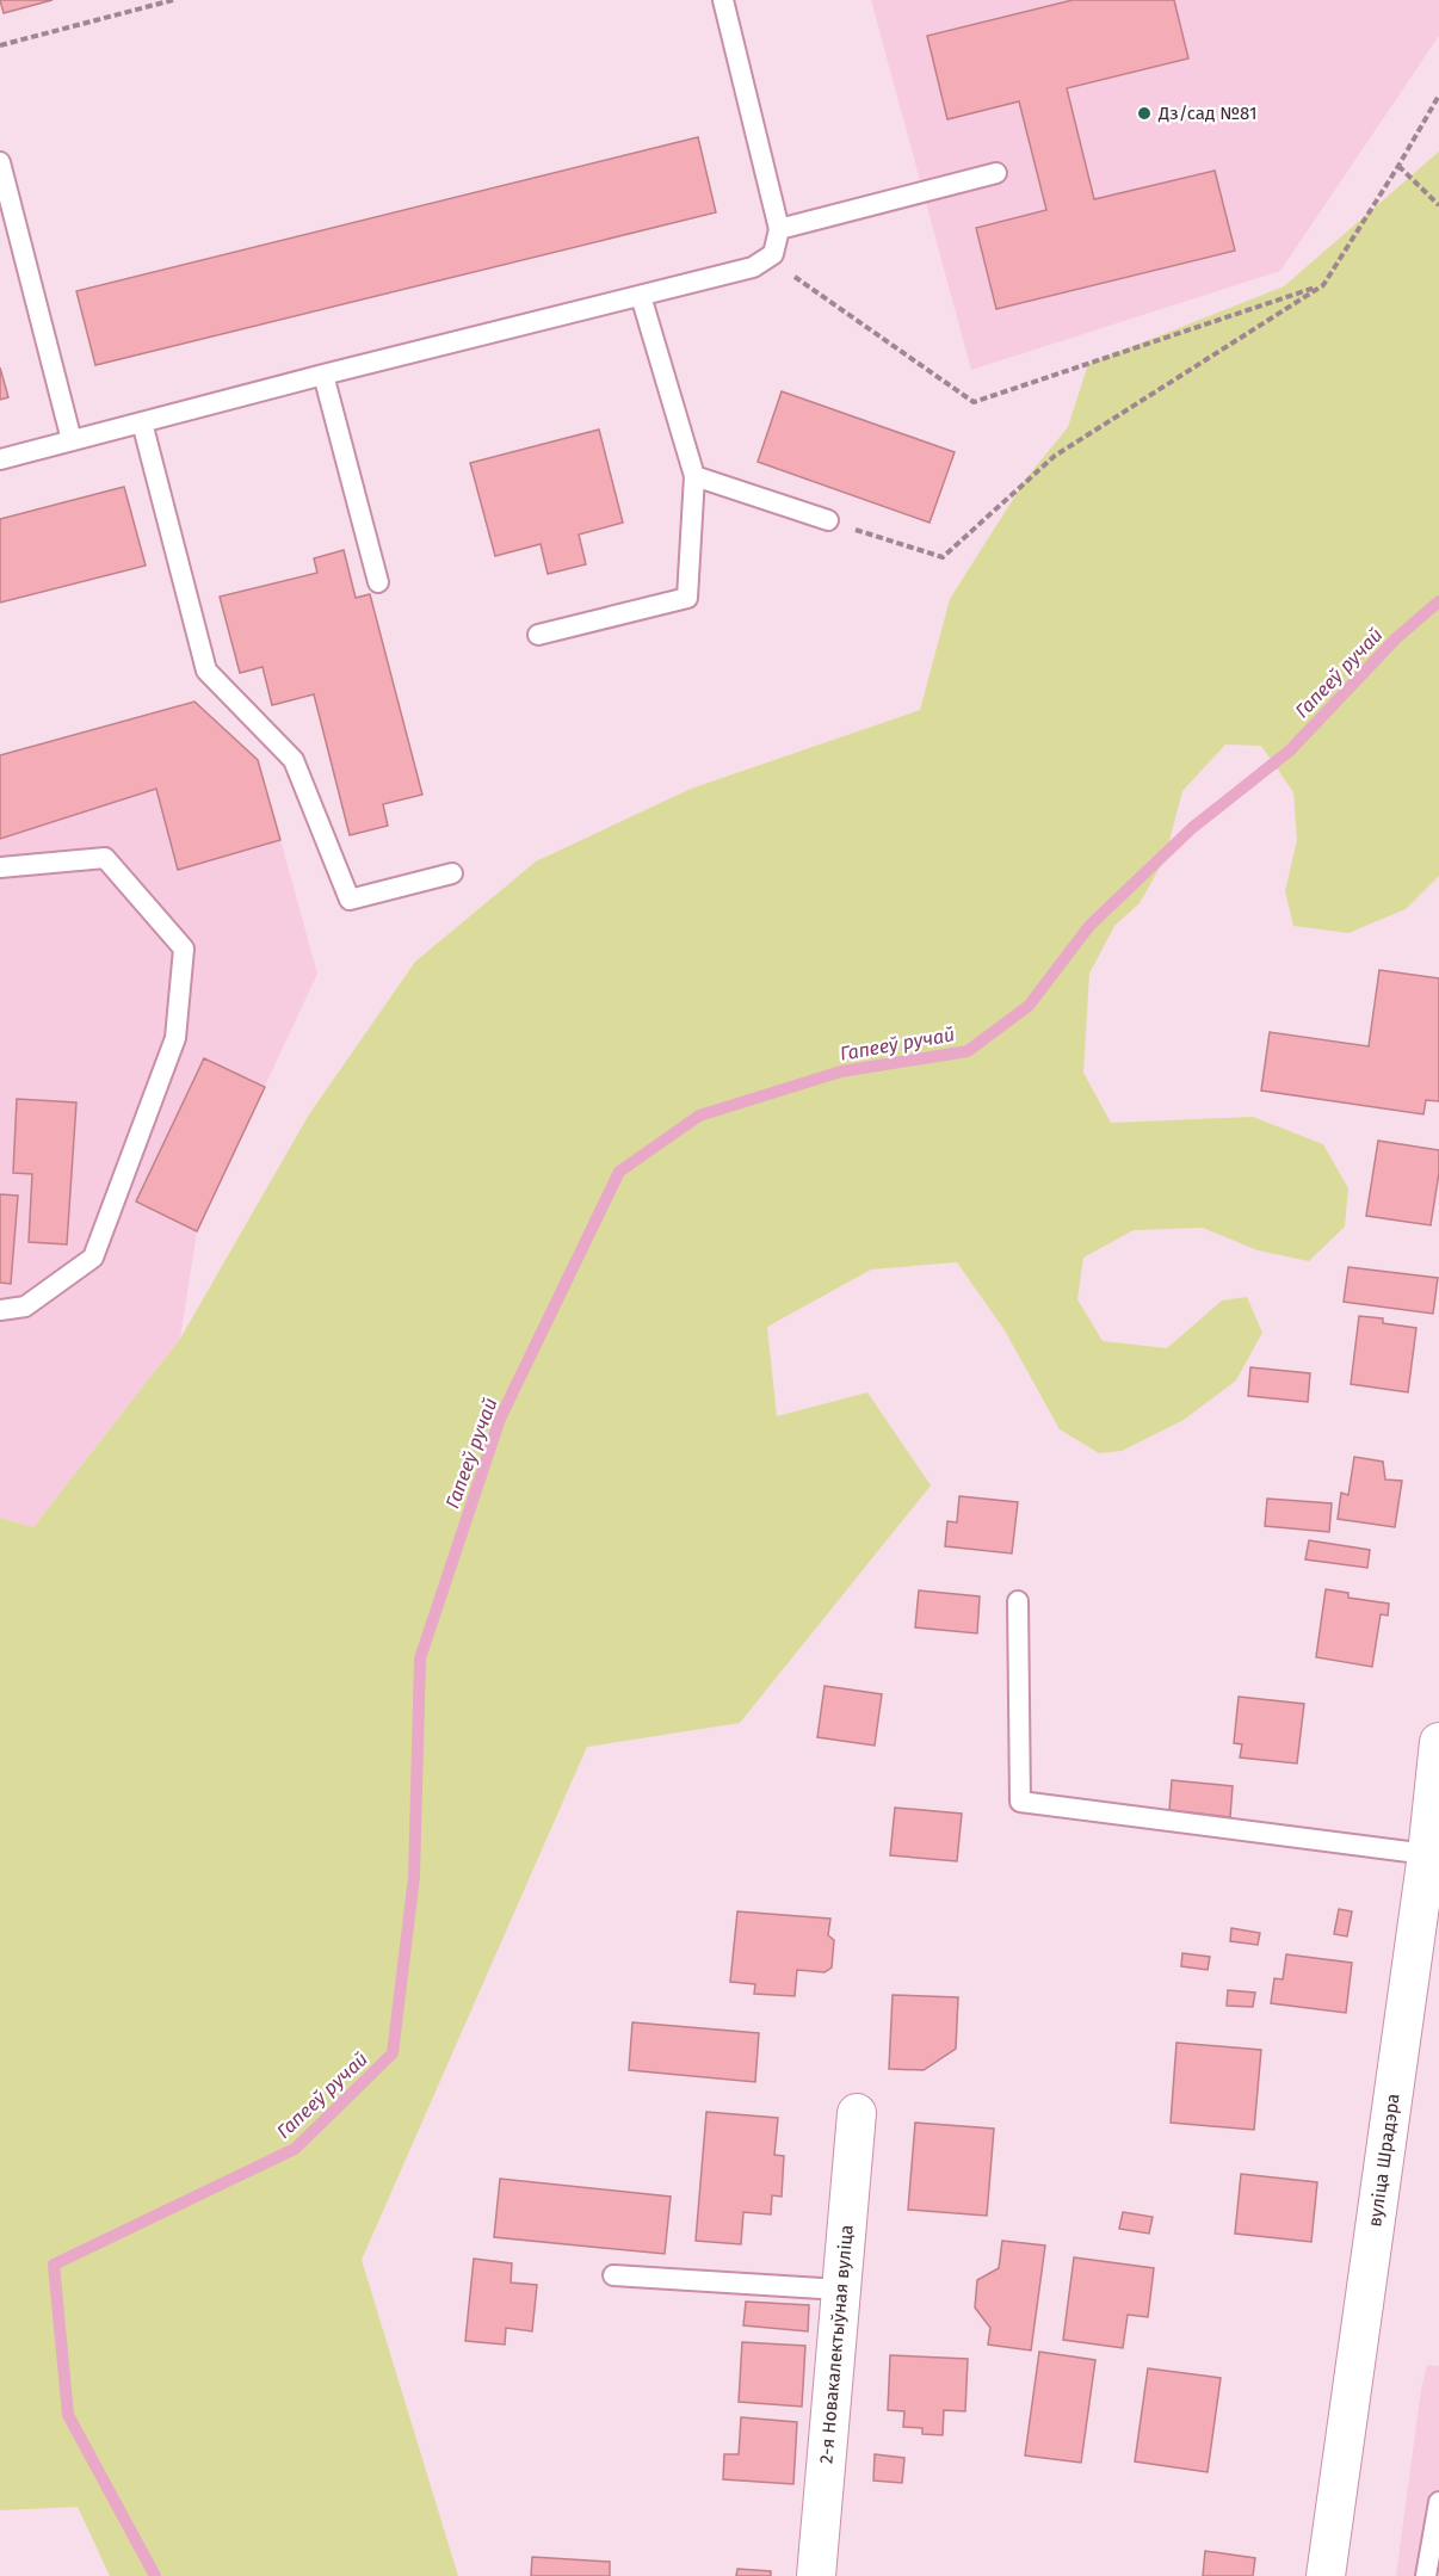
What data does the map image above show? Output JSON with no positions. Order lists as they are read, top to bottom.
{
  "streets": {
    "street": ["вуліца Шрадэра", "2-я Новакалектыўная вуліца"]
  },
  "water": ["Гапееў ручай"],
  "places": ["Дз/сад №81"]
}
